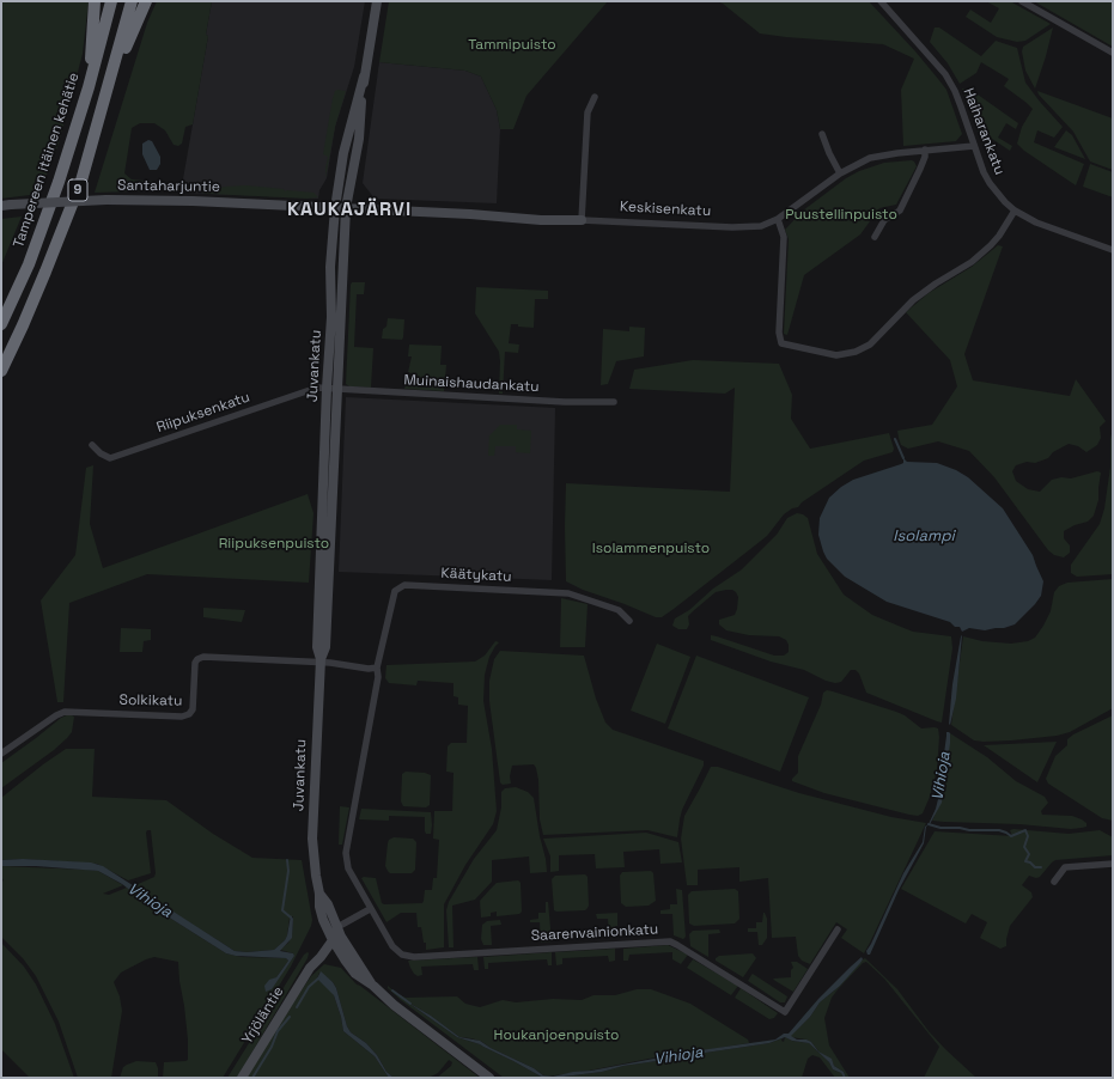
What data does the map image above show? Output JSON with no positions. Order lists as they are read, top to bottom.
{
  "streets": {
    "highway": ["Tampereen itäinen kehätie", "9"],
    "main road": [
      "Santaharjuntie",
      "Keskisenkatu",
      "Juvankatu",
      "Yrjöläntie"
    ],
    "street": [
      "Haiharankatu",
      "Muinaishaudankatu",
      "Riipuksenkatu",
      "Käätykatu",
      "Solkikatu",
      "Saarenvainionkatu"
    ]
  },
  "crossings": [
    ["Haiharankatu", "Keskisenkatu"],
    ["Santaharjuntie", "Keskisenkatu"],
    ["Santaharjuntie", "Juvankatu"],
    ["Keskisenkatu", "Juvankatu"],
    ["Juvankatu", "Muinaishaudankatu"],
    ["Juvankatu", "Riipuksenkatu"],
    ["Juvankatu", "Solkikatu"],
    ["Juvankatu", "Yrjöläntie"],
    ["Muinaishaudankatu", "Riipuksenkatu"],
    ["Käätykatu", "Solkikatu"],
    ["Käätykatu", "Saarenvainionkatu"],
    ["Solkikatu", "Saarenvainionkatu"]
  ],
  "districts": ["KAUKAJÄRVI"],
  "water": ["Isolampi", "Vihioja"],
  "parks": [
    "Tammipuisto",
    "Puustellinpuisto",
    "Riipuksenpuisto",
    "Isolammenpuisto",
    "Houkanjoenpuisto"
  ]
}
